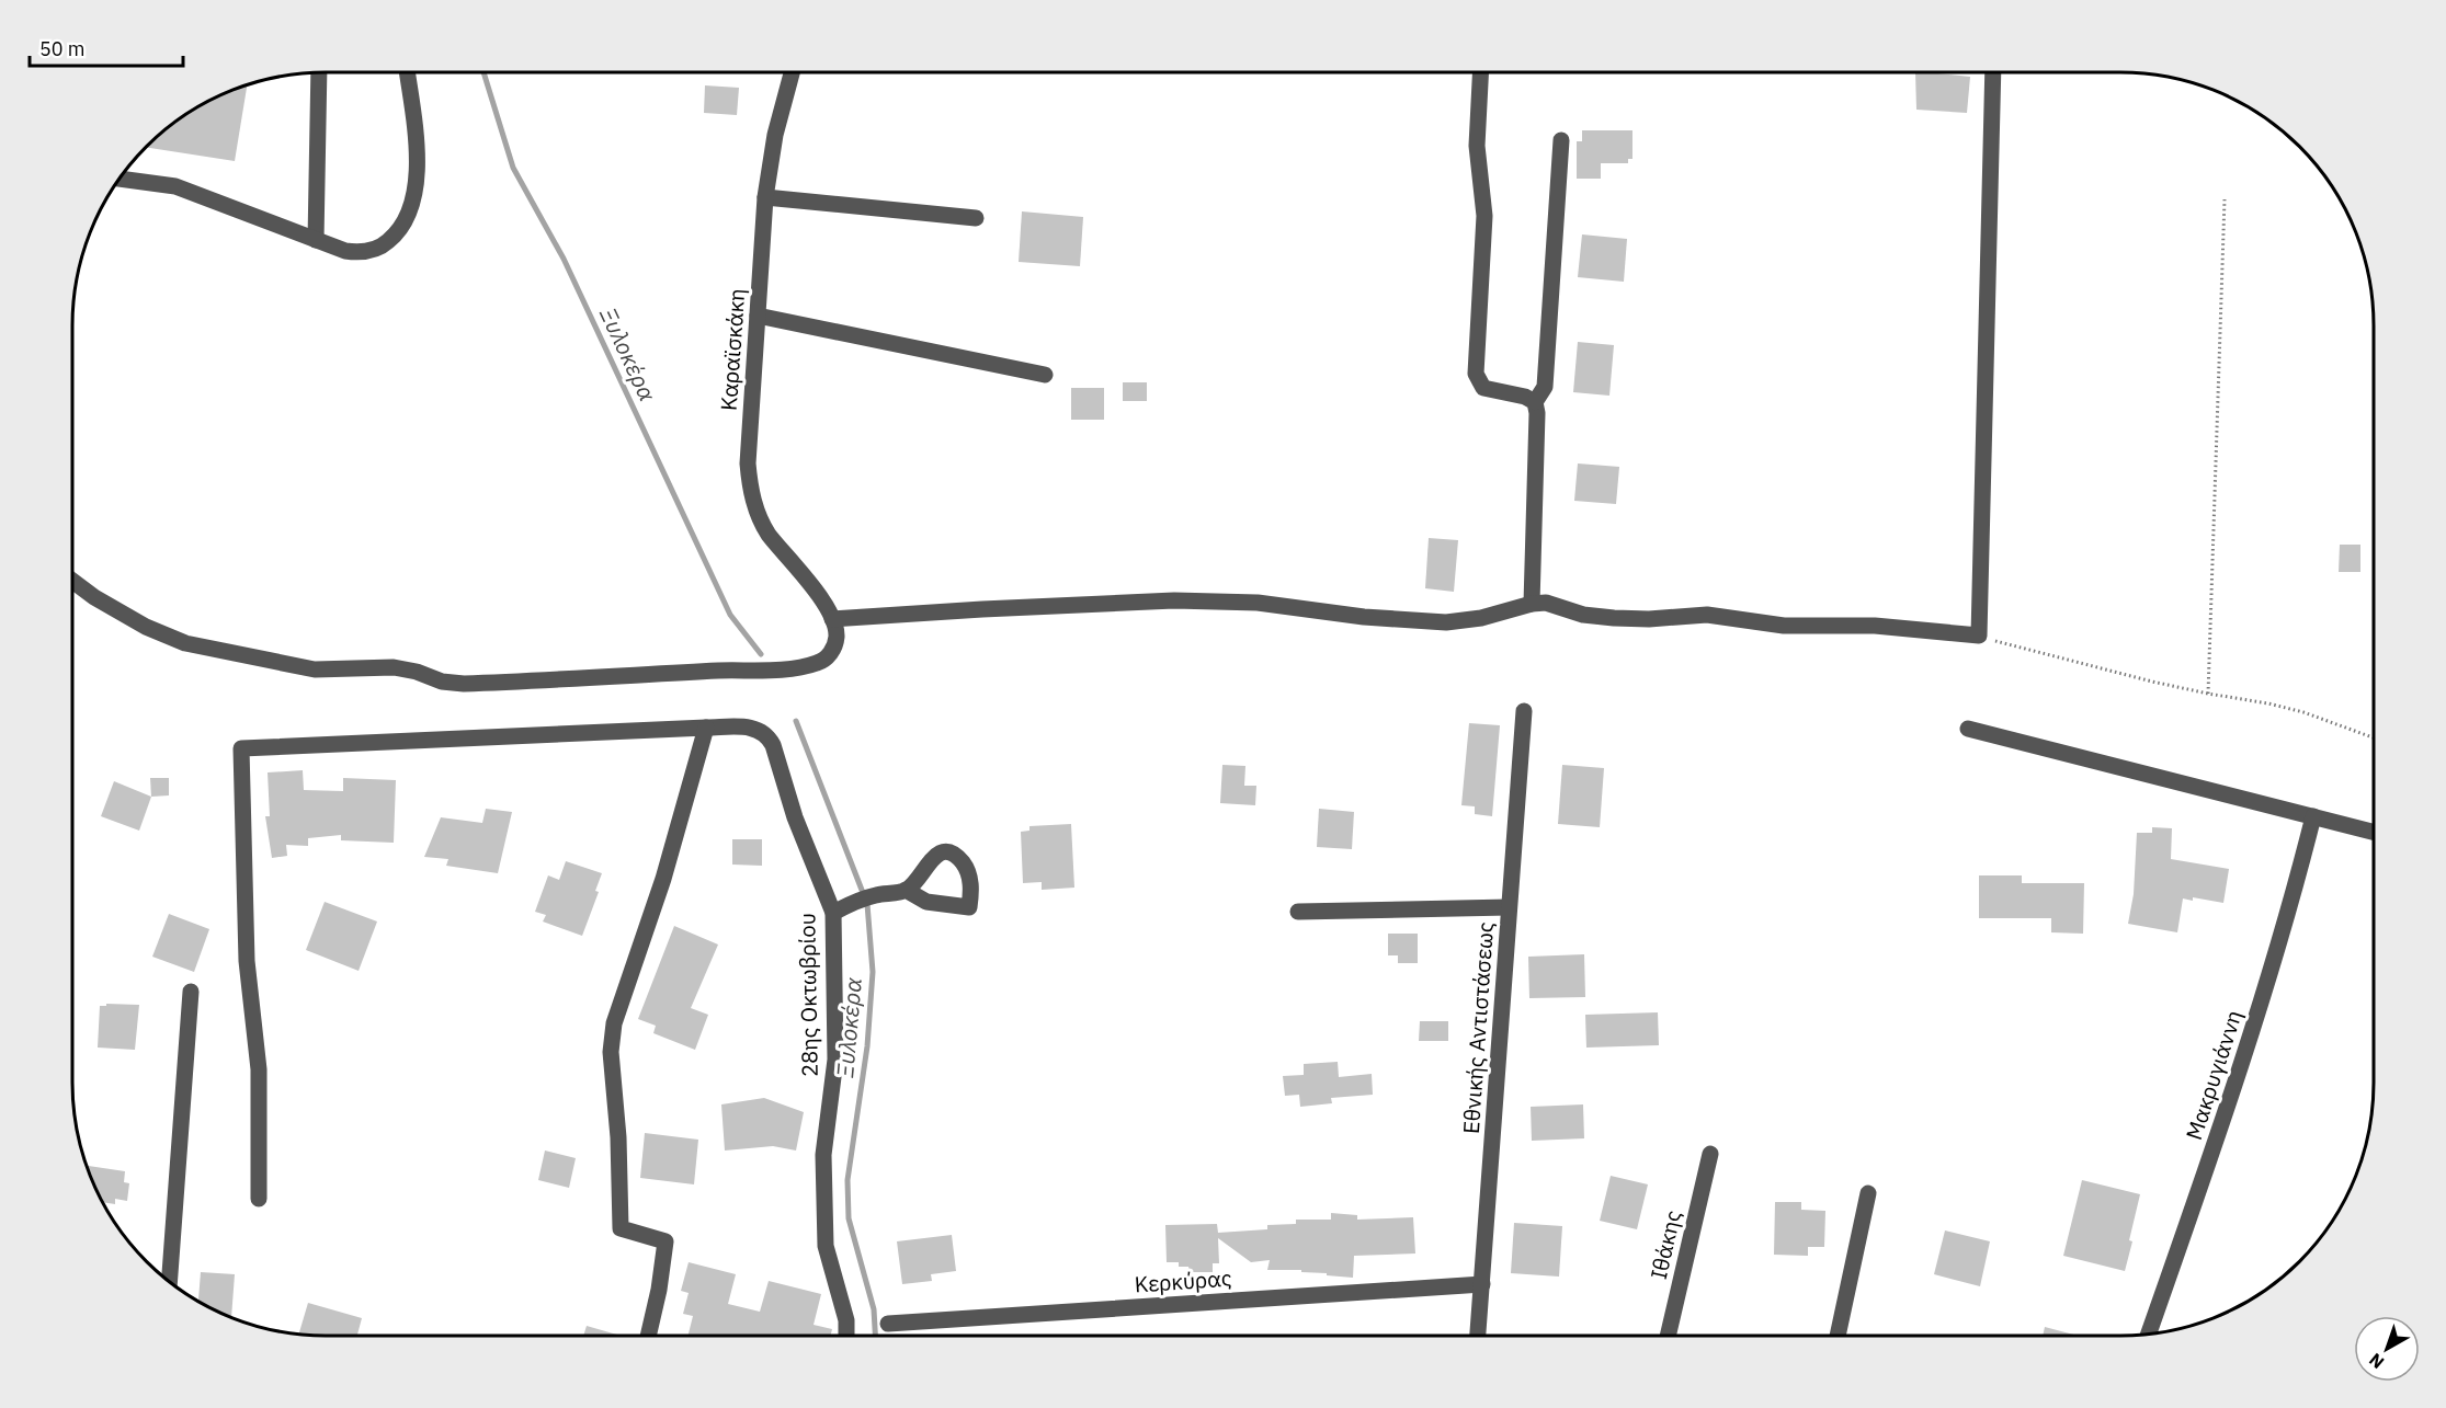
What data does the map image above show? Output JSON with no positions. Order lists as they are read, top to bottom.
{
  "streets": {
    "street": [
      "Καραϊσκάκη",
      "28ης Οκτωβρίου",
      "Εθνικής Αντιστάσεως",
      "Μακρυγιάννη",
      "Ιθάκης",
      "Κερκύρας"
    ]
  },
  "crossings": [
    ["Εθνικής Αντιστάσεως", "Κερκύρας"]
  ],
  "water": ["Ξυλοκέρα"],
  "scale_bar": "50 m",
  "north": "bottom left"
}
